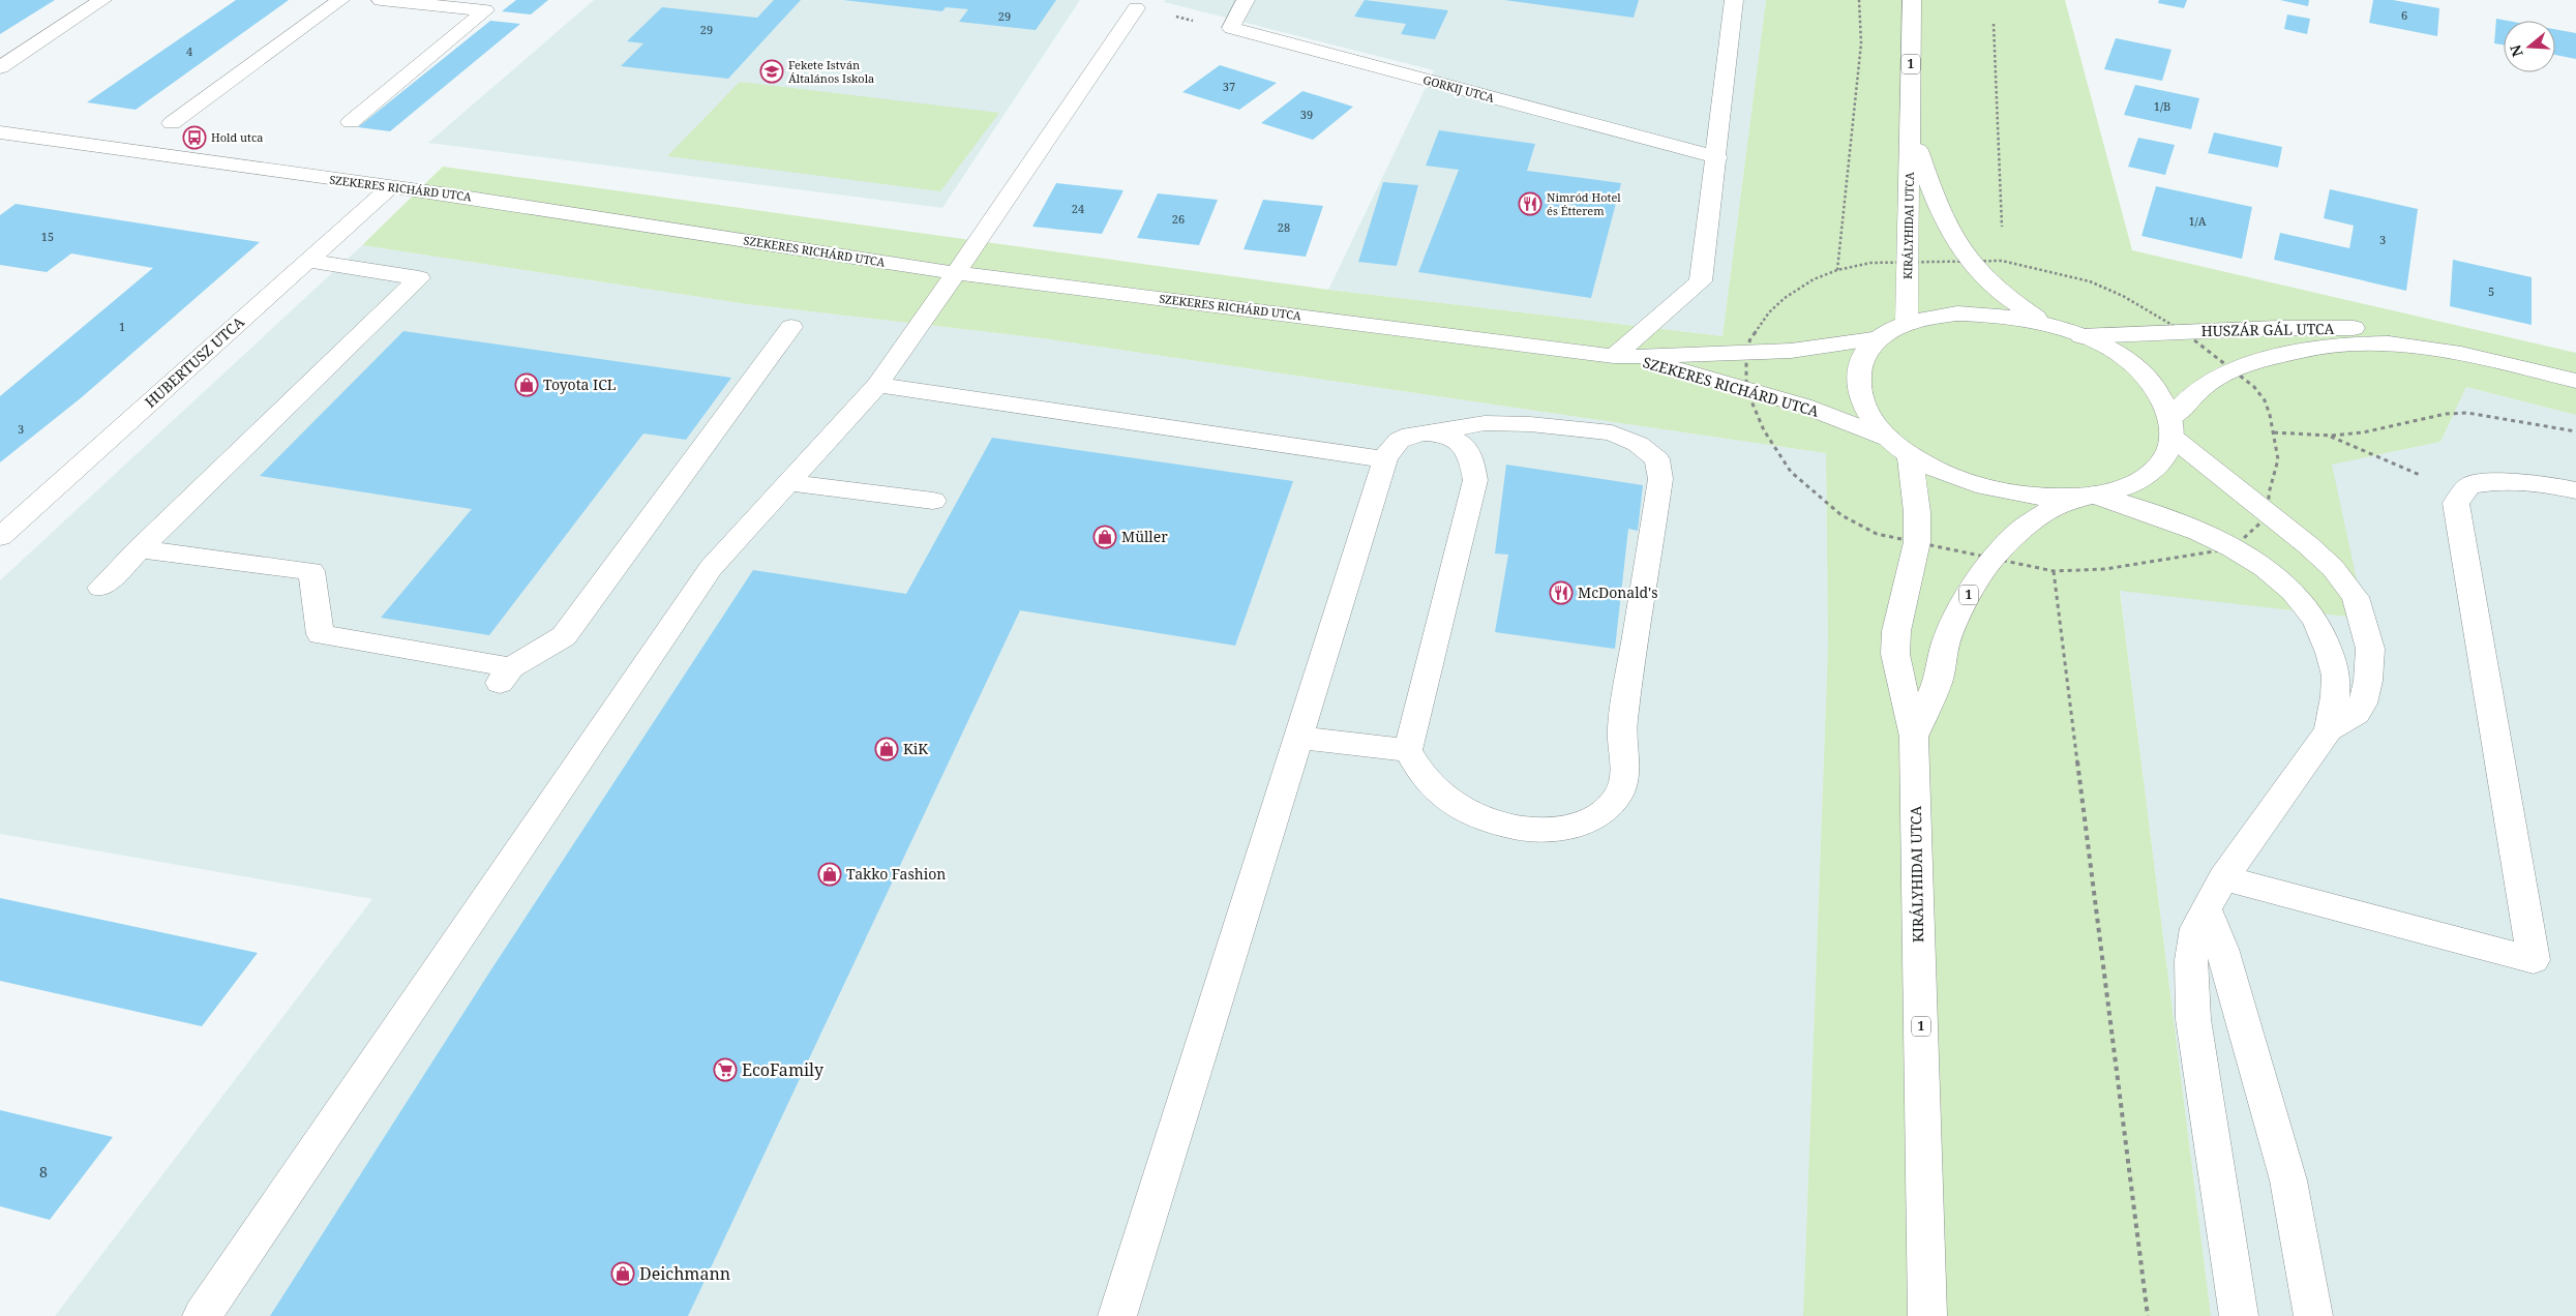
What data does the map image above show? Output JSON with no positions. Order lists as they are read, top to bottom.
{
  "streets": {
    "street": [
      "1",
      "GORKIJ UTCA",
      "SZEKERES RICHÁRD UTCA",
      "KIRÁLYHIDAI UTCA",
      "HUSZÁR GÁL UTCA",
      "HUBERTUSZ UTCA"
    ]
  },
  "crossings": [
    ["1", "SZEKERES RICHÁRD UTCA"],
    ["1", "KIRÁLYHIDAI UTCA"],
    ["1", "HUSZÁR GÁL UTCA"],
    ["SZEKERES RICHÁRD UTCA", "HUBERTUSZ UTCA"]
  ],
  "places": {
    "school or university": ["Fekete István Általános Iskola"],
    "bus stop": ["Hold utca"],
    "restaurant": ["Nimród Hotel és Étterem", "McDonald's"],
    "shop": [
      "Toyota ICL",
      "Müller",
      "KiK",
      "Takko Fashion",
      "Deichmann"
    ],
    "supermarket": ["EcoFamily"]
  },
  "house_numbers": [
    "6",
    "29",
    "29",
    "4",
    "37",
    "1/B",
    "39",
    "24",
    "26",
    "1/A",
    "28",
    "15",
    "3",
    "5",
    "1",
    "3",
    "8"
  ],
  "north": "left"
}
